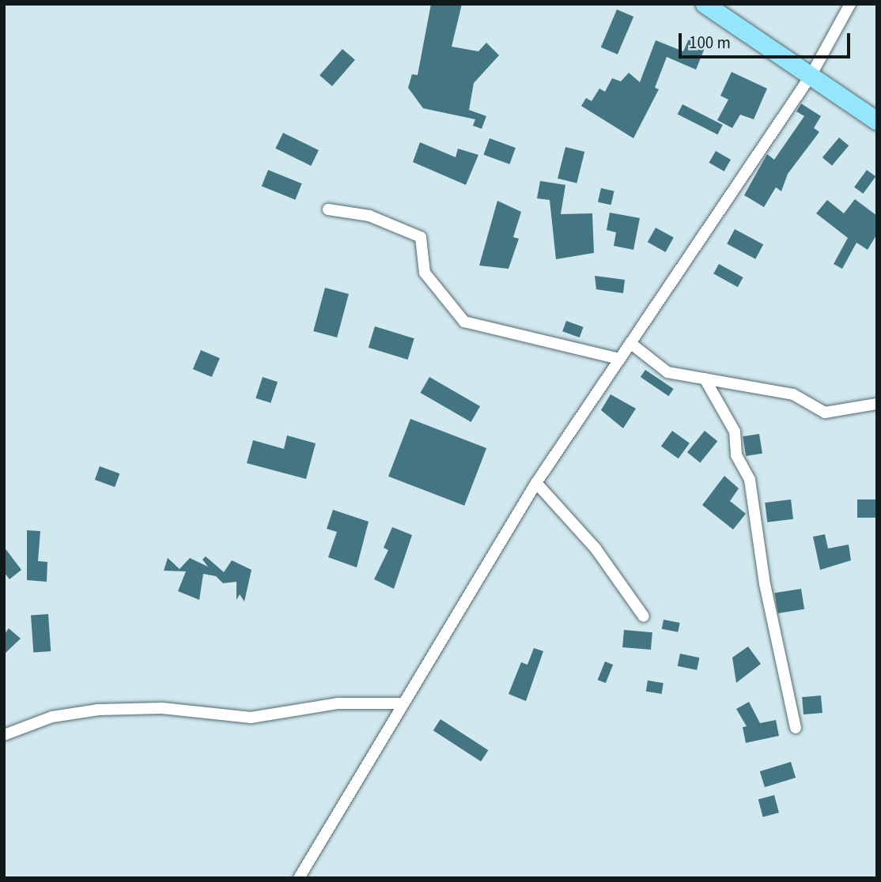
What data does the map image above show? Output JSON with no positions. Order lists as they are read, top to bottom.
{
  "scale_bar": "100 m"
}
